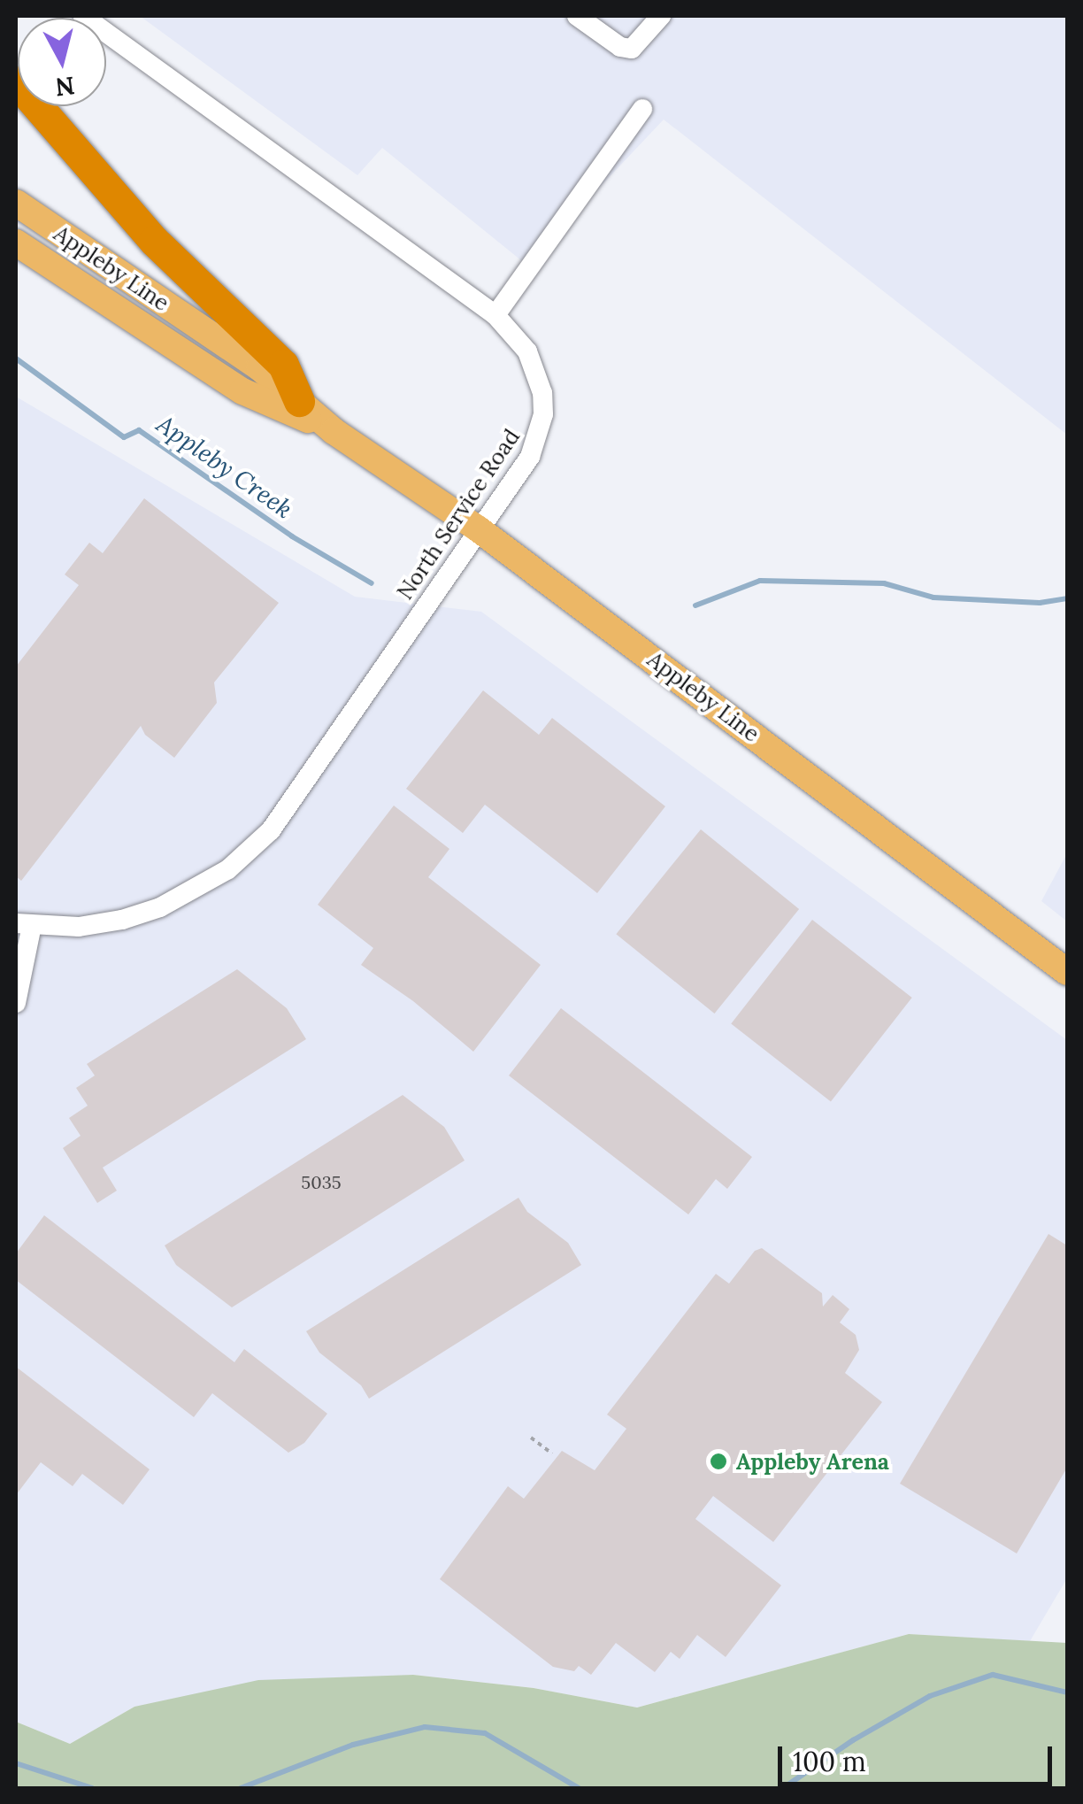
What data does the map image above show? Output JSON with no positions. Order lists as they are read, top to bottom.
{
  "streets": {
    "main road": ["Appleby Line"],
    "street": ["North Service Road"]
  },
  "crossings": [
    ["Appleby Line", "North Service Road"]
  ],
  "water": ["Appleby Creek"],
  "places": ["Appleby Arena"],
  "house_numbers": ["5035"],
  "scale_bar": "100 m",
  "north": "bottom"
}
